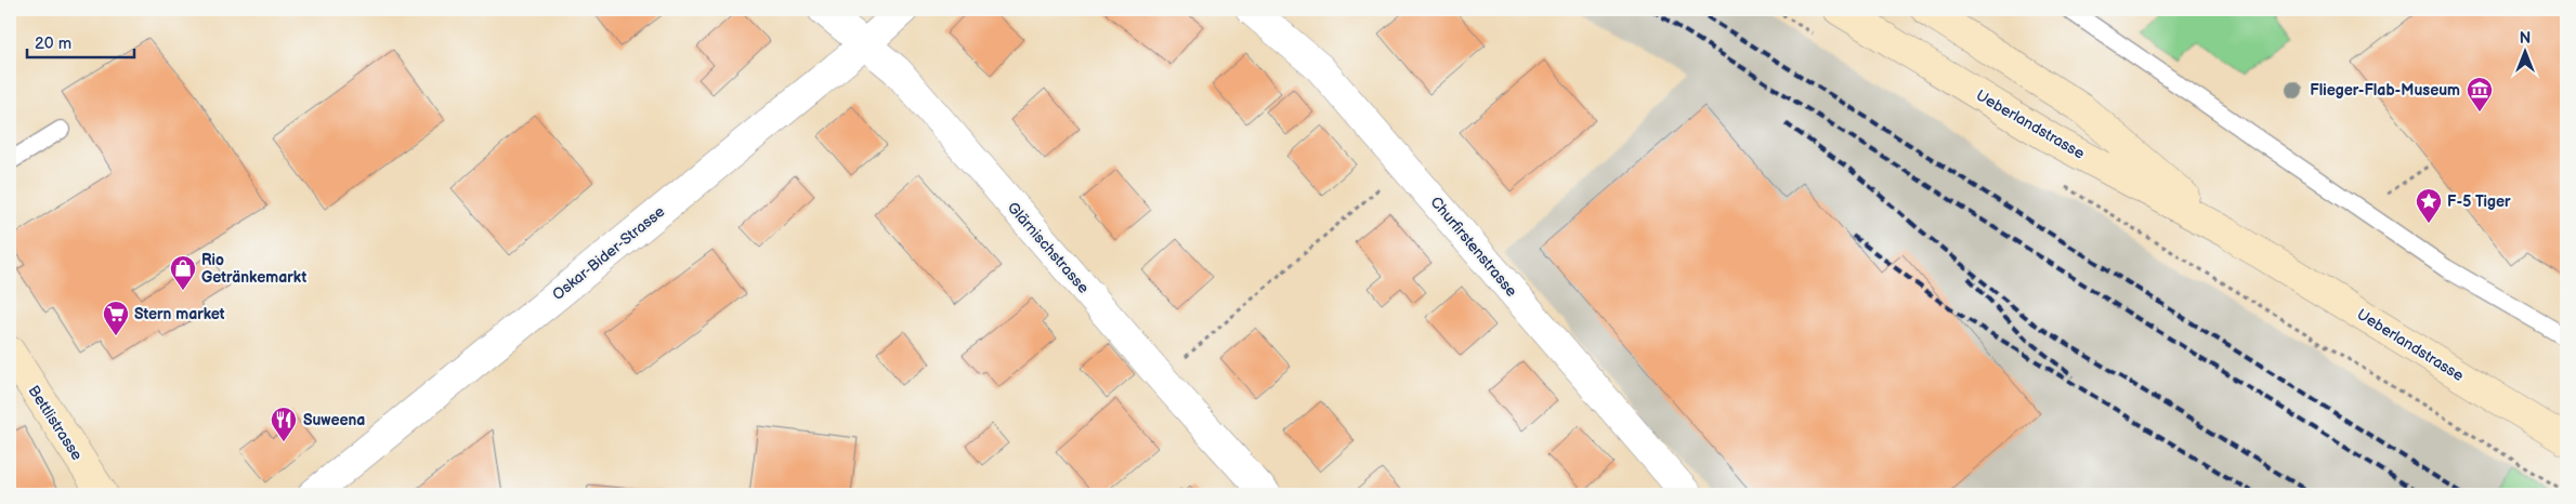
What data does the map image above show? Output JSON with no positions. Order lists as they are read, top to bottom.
{
  "streets": {
    "main road": ["Ueberlandstrasse", "Bettlistrasse"],
    "street": ["Churfirstenstrasse", "Glärnischstrasse", "Oskar-Bider-Strasse"]
  },
  "crossings": [
    ["Glärnischstrasse", "Oskar-Bider-Strasse"]
  ],
  "places": {
    "museum": ["Flieger-Flab-Museum"],
    "place": ["F-5 Tiger"],
    "shop": ["Rio Getränkemarkt"],
    "supermarket": ["Stern market"],
    "restaurant": ["Suweena"]
  },
  "scale_bar": "20 m",
  "north": "top"
}
